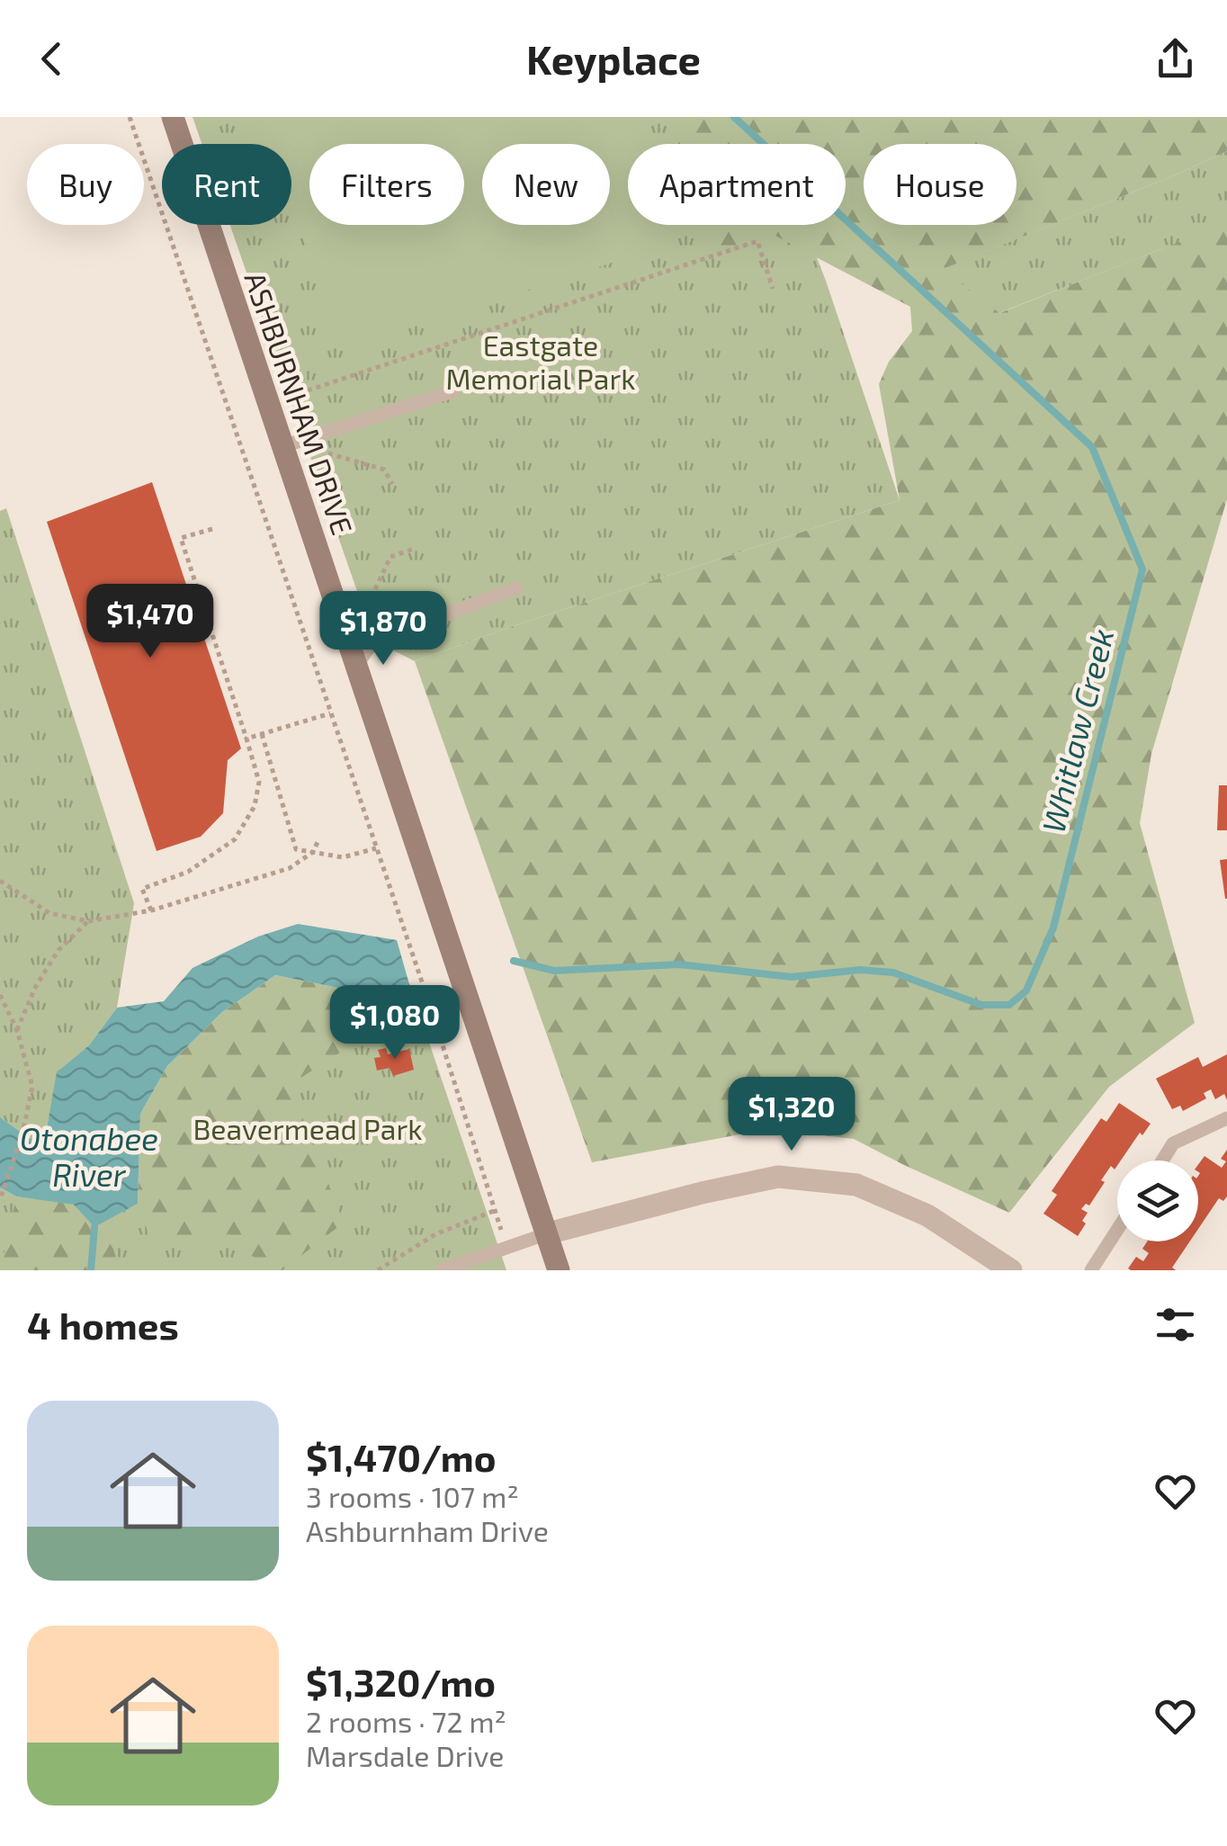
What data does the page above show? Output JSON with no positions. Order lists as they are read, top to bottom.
{
  "streets": {
    "main road": ["ASHBURNHAM DRIVE"]
  },
  "water": ["Whitlaw Creek", "Otonabee River"],
  "parks": ["Eastgate Memorial Park", "Beavermead Park"],
  "page": {
    "header": "Keyplace",
    "chip": [
      "Buy",
      "Rent",
      "Filters",
      "New",
      "Apartment",
      "House"
    ],
    "price": [
      "$1,470",
      "$1,870",
      "$1,080",
      "$1,320"
    ],
    "heading": "4 homes",
    "list": [
      {
        "name": "$1,470/mo",
        "note": "3 rooms · 107 m² · Ashburnham Drive"
      },
      {
        "name": "$1,320/mo",
        "note": "2 rooms · 72 m² · Marsdale Drive"
      }
    ]
  }
}
